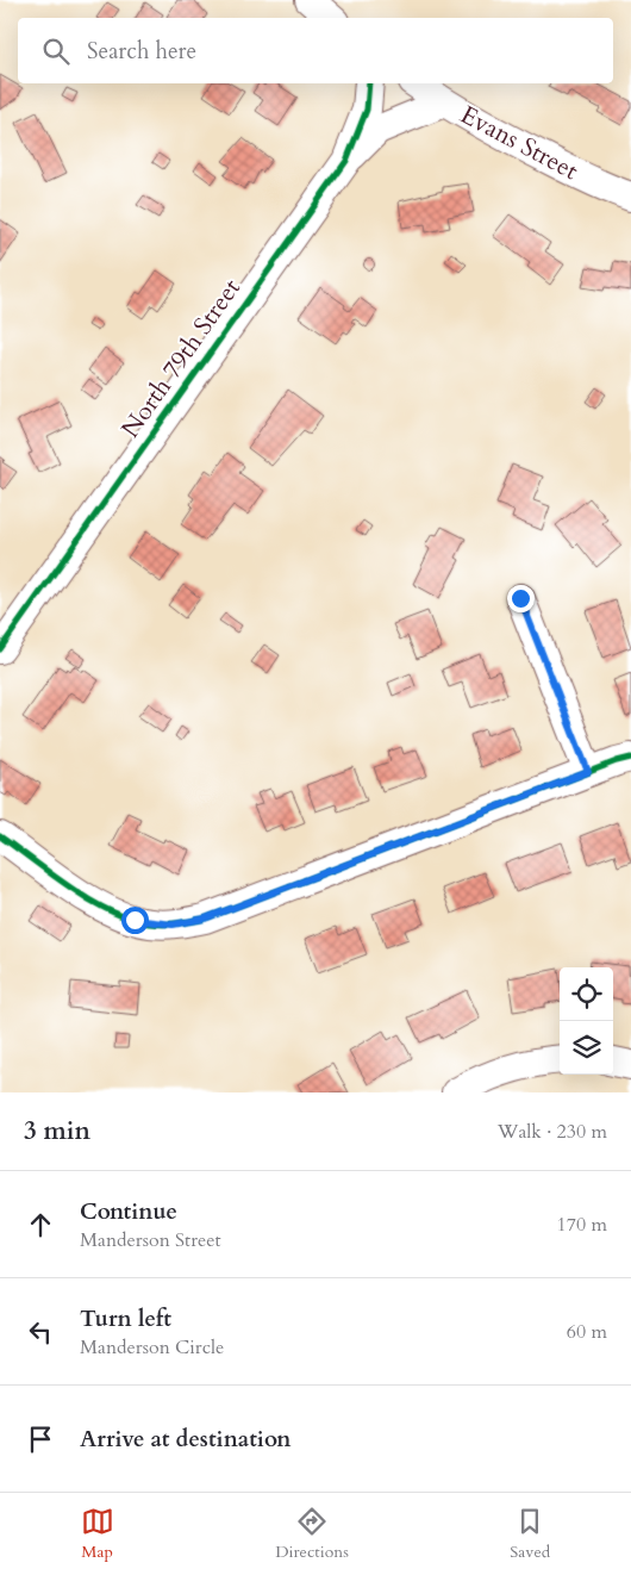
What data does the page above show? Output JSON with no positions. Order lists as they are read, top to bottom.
{
  "streets": {
    "street": ["Evans Street", "North 79th Street"]
  },
  "crossings": [
    ["Evans Street", "North 79th Street"]
  ],
  "page": {
    "search": "Search here",
    "heading": ["3 min", "Walk · 230 m"],
    "list": [
      ["Continue", "Manderson Street", "170 m"],
      ["Turn left", "Manderson Circle", "60 m"],
      "Arrive at destination"
    ],
    "nav": ["Map", "Directions", "Saved"]
  }
}
